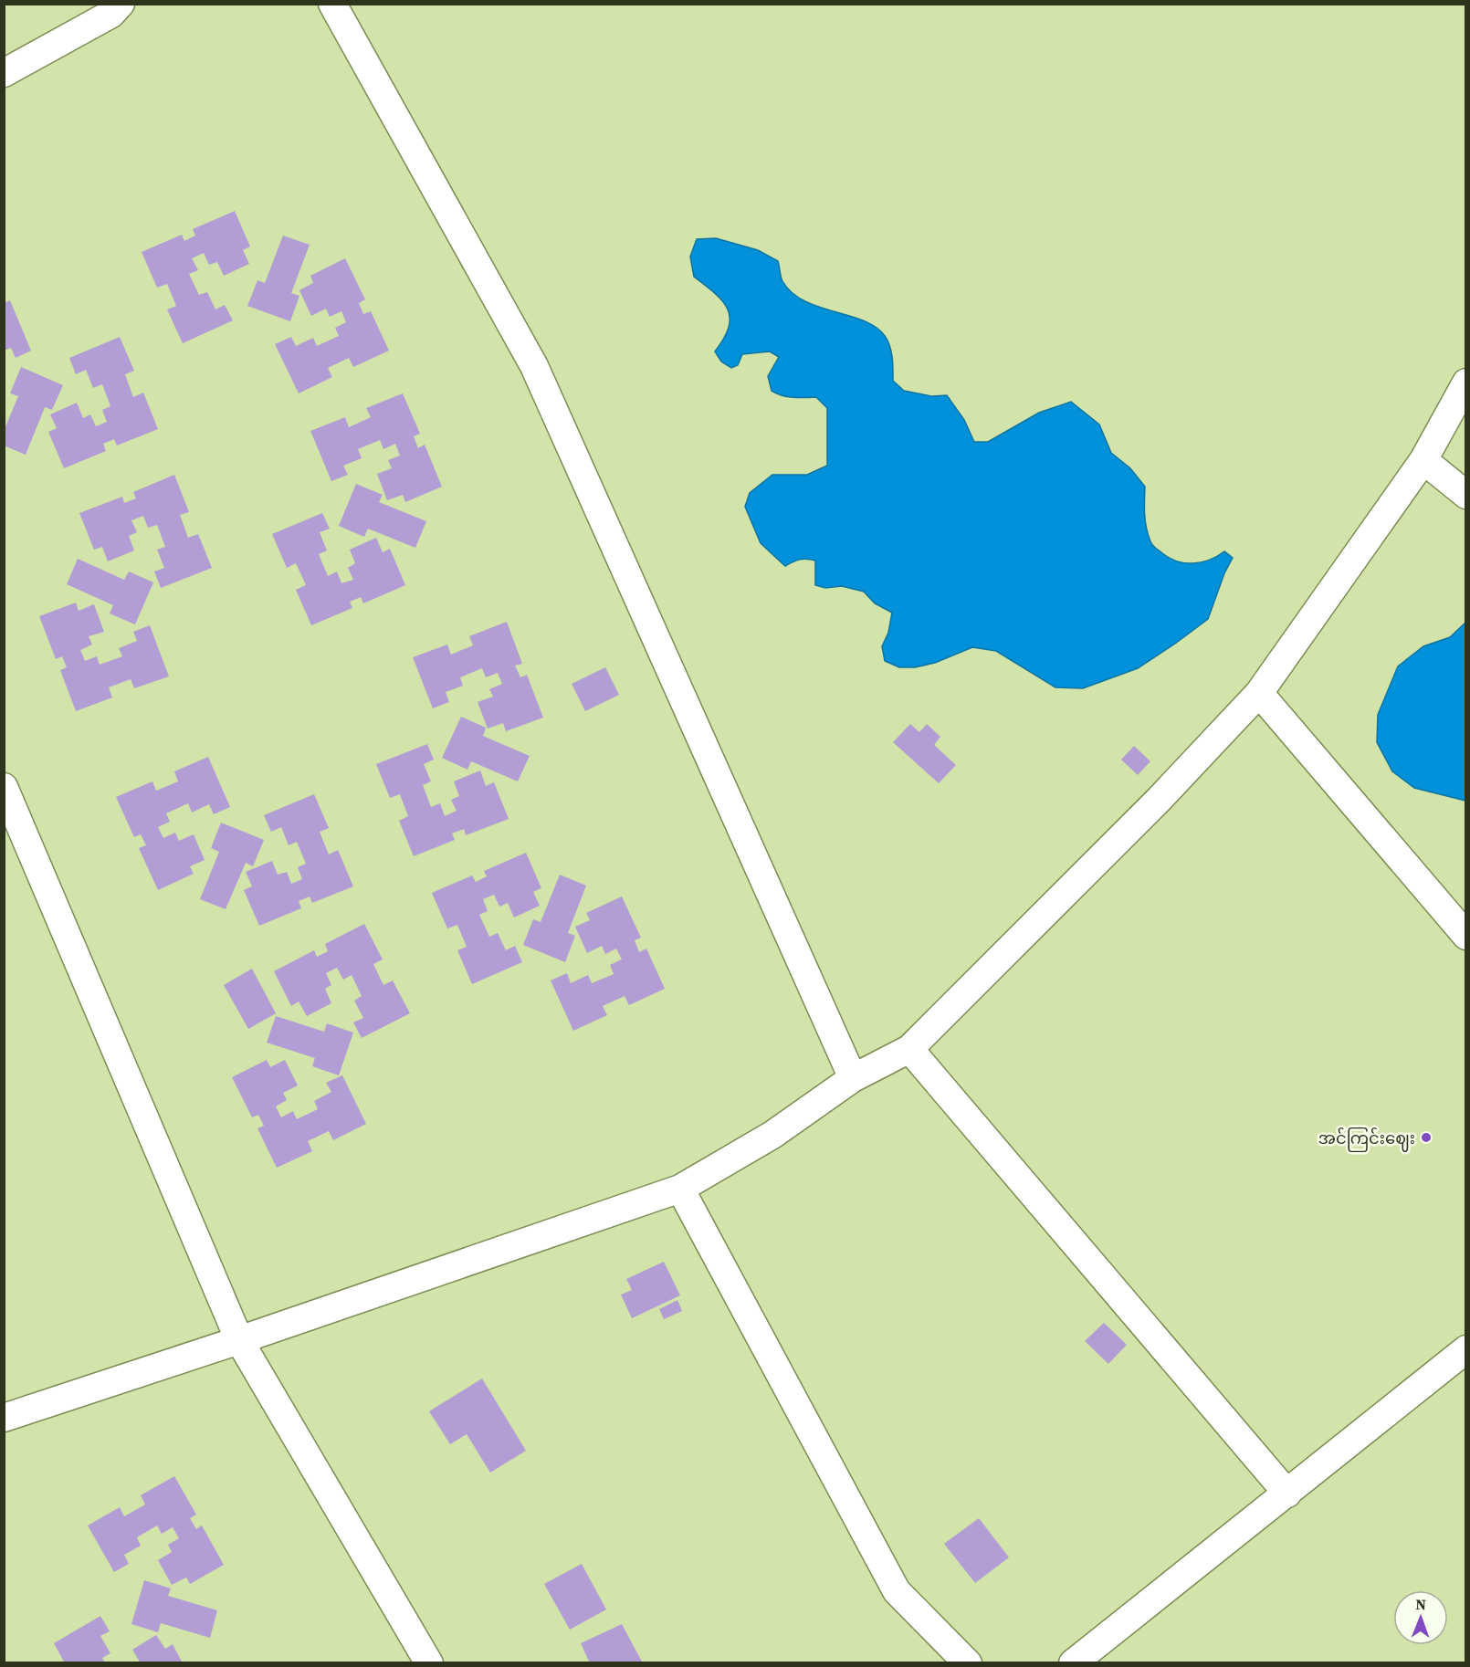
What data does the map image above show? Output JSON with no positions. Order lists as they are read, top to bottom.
{
  "places": ["အင်ကြင်းဈေး"],
  "north": "top"
}
